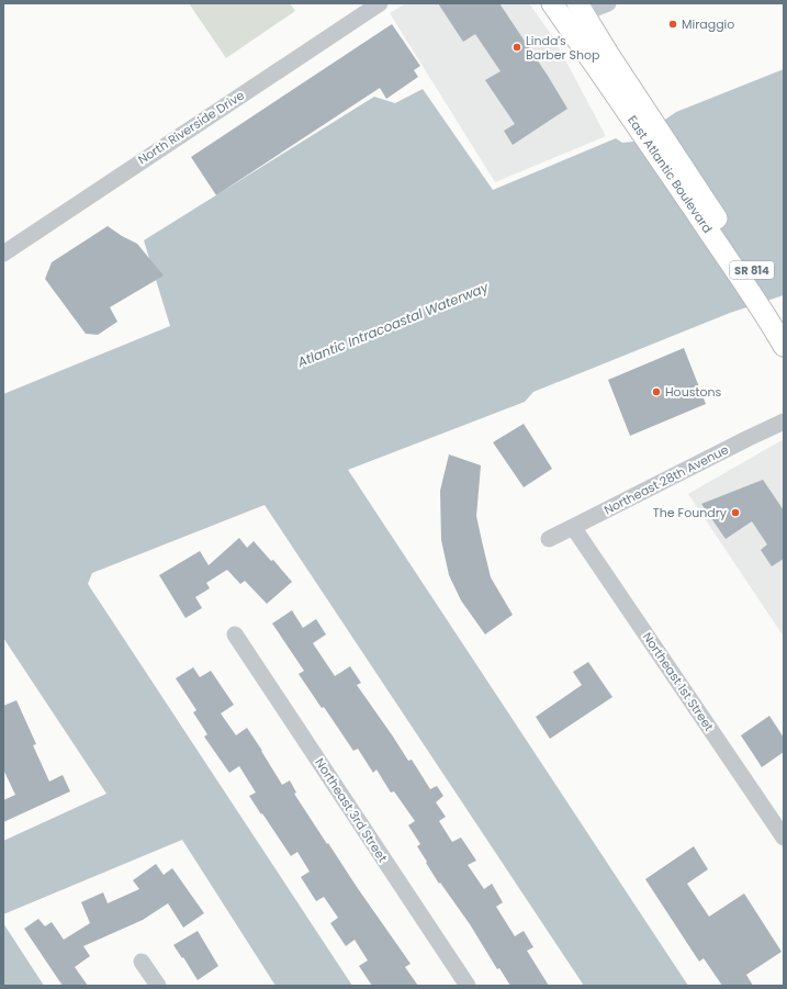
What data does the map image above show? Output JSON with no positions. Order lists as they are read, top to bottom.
{
  "streets": {
    "main road": ["East Atlantic Boulevard", "SR 814"],
    "street": [
      "North Riverside Drive",
      "Northeast 28th Avenue",
      "Northeast 1st Street",
      "Northeast 3rd Street"
    ]
  },
  "crossings": [
    ["Northeast 28th Avenue", "Northeast 1st Street"]
  ],
  "water": ["Atlantic Intracoastal Waterway"],
  "places": [
    "Miraggio",
    "Linda's Barber Shop",
    "Houstons",
    "The Foundry"
  ]
}
